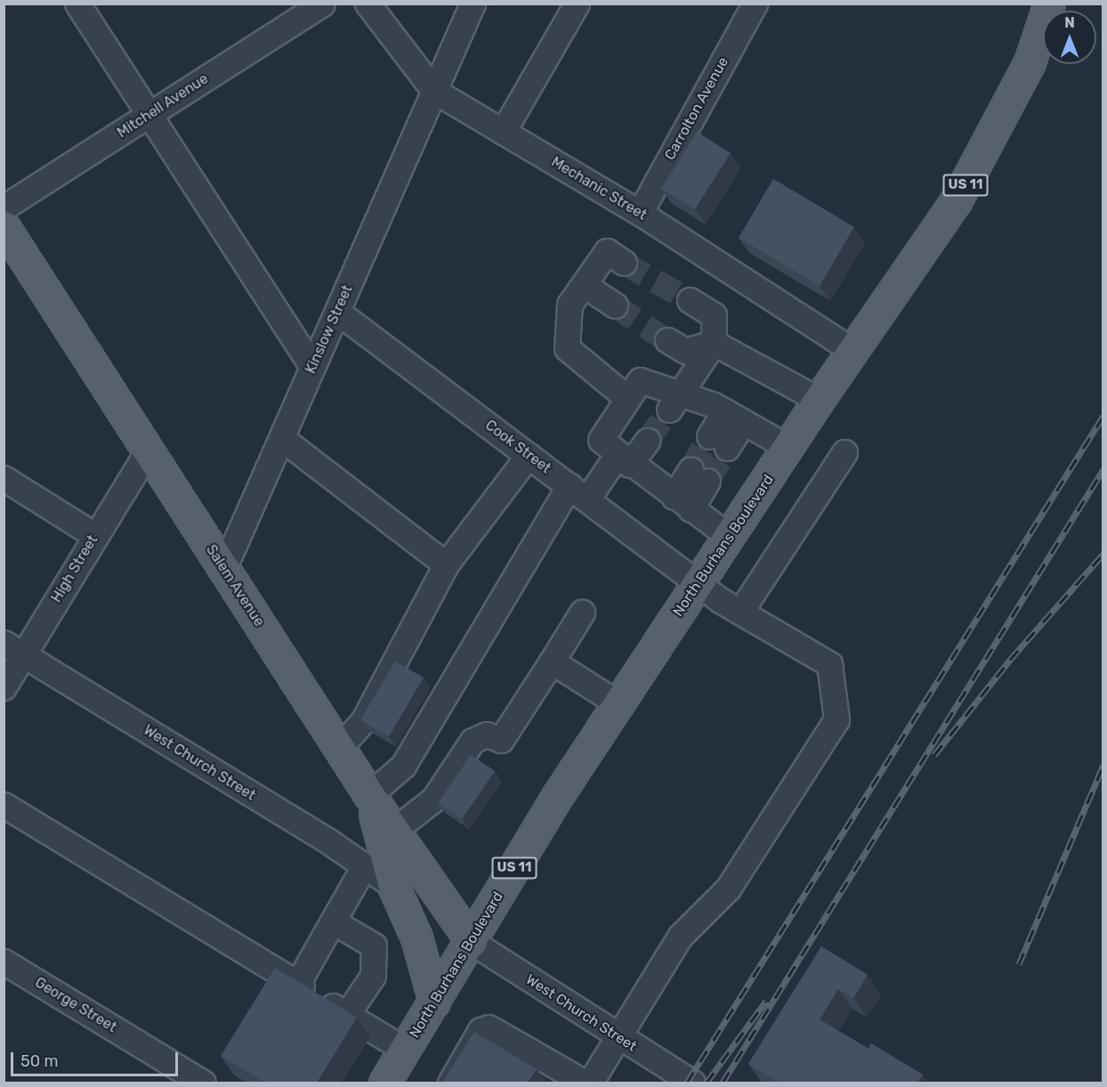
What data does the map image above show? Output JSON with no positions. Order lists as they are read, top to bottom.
{
  "streets": {
    "main road": ["US 11", "North Burhans Boulevard", "Salem Avenue"],
    "street": [
      "Mitchell Avenue",
      "Carrolton Avenue",
      "Mechanic Street",
      "Kinslow Street",
      "Cook Street",
      "High Street",
      "West Church Street",
      "George Street"
    ]
  },
  "crossings": [
    ["Carrolton Avenue", "Mechanic Street"],
    ["Mechanic Street", "Kinslow Street"],
    ["Mechanic Street", "North Burhans Boulevard"],
    ["Kinslow Street", "Cook Street"],
    ["Kinslow Street", "Salem Avenue"],
    ["Cook Street", "North Burhans Boulevard"],
    ["Cook Street", "West Church Street"],
    ["North Burhans Boulevard", "Salem Avenue"],
    ["North Burhans Boulevard", "West Church Street"],
    ["High Street", "Salem Avenue"],
    ["High Street", "West Church Street"],
    ["Salem Avenue", "West Church Street"]
  ],
  "scale_bar": "50 m",
  "north": "top"
}
